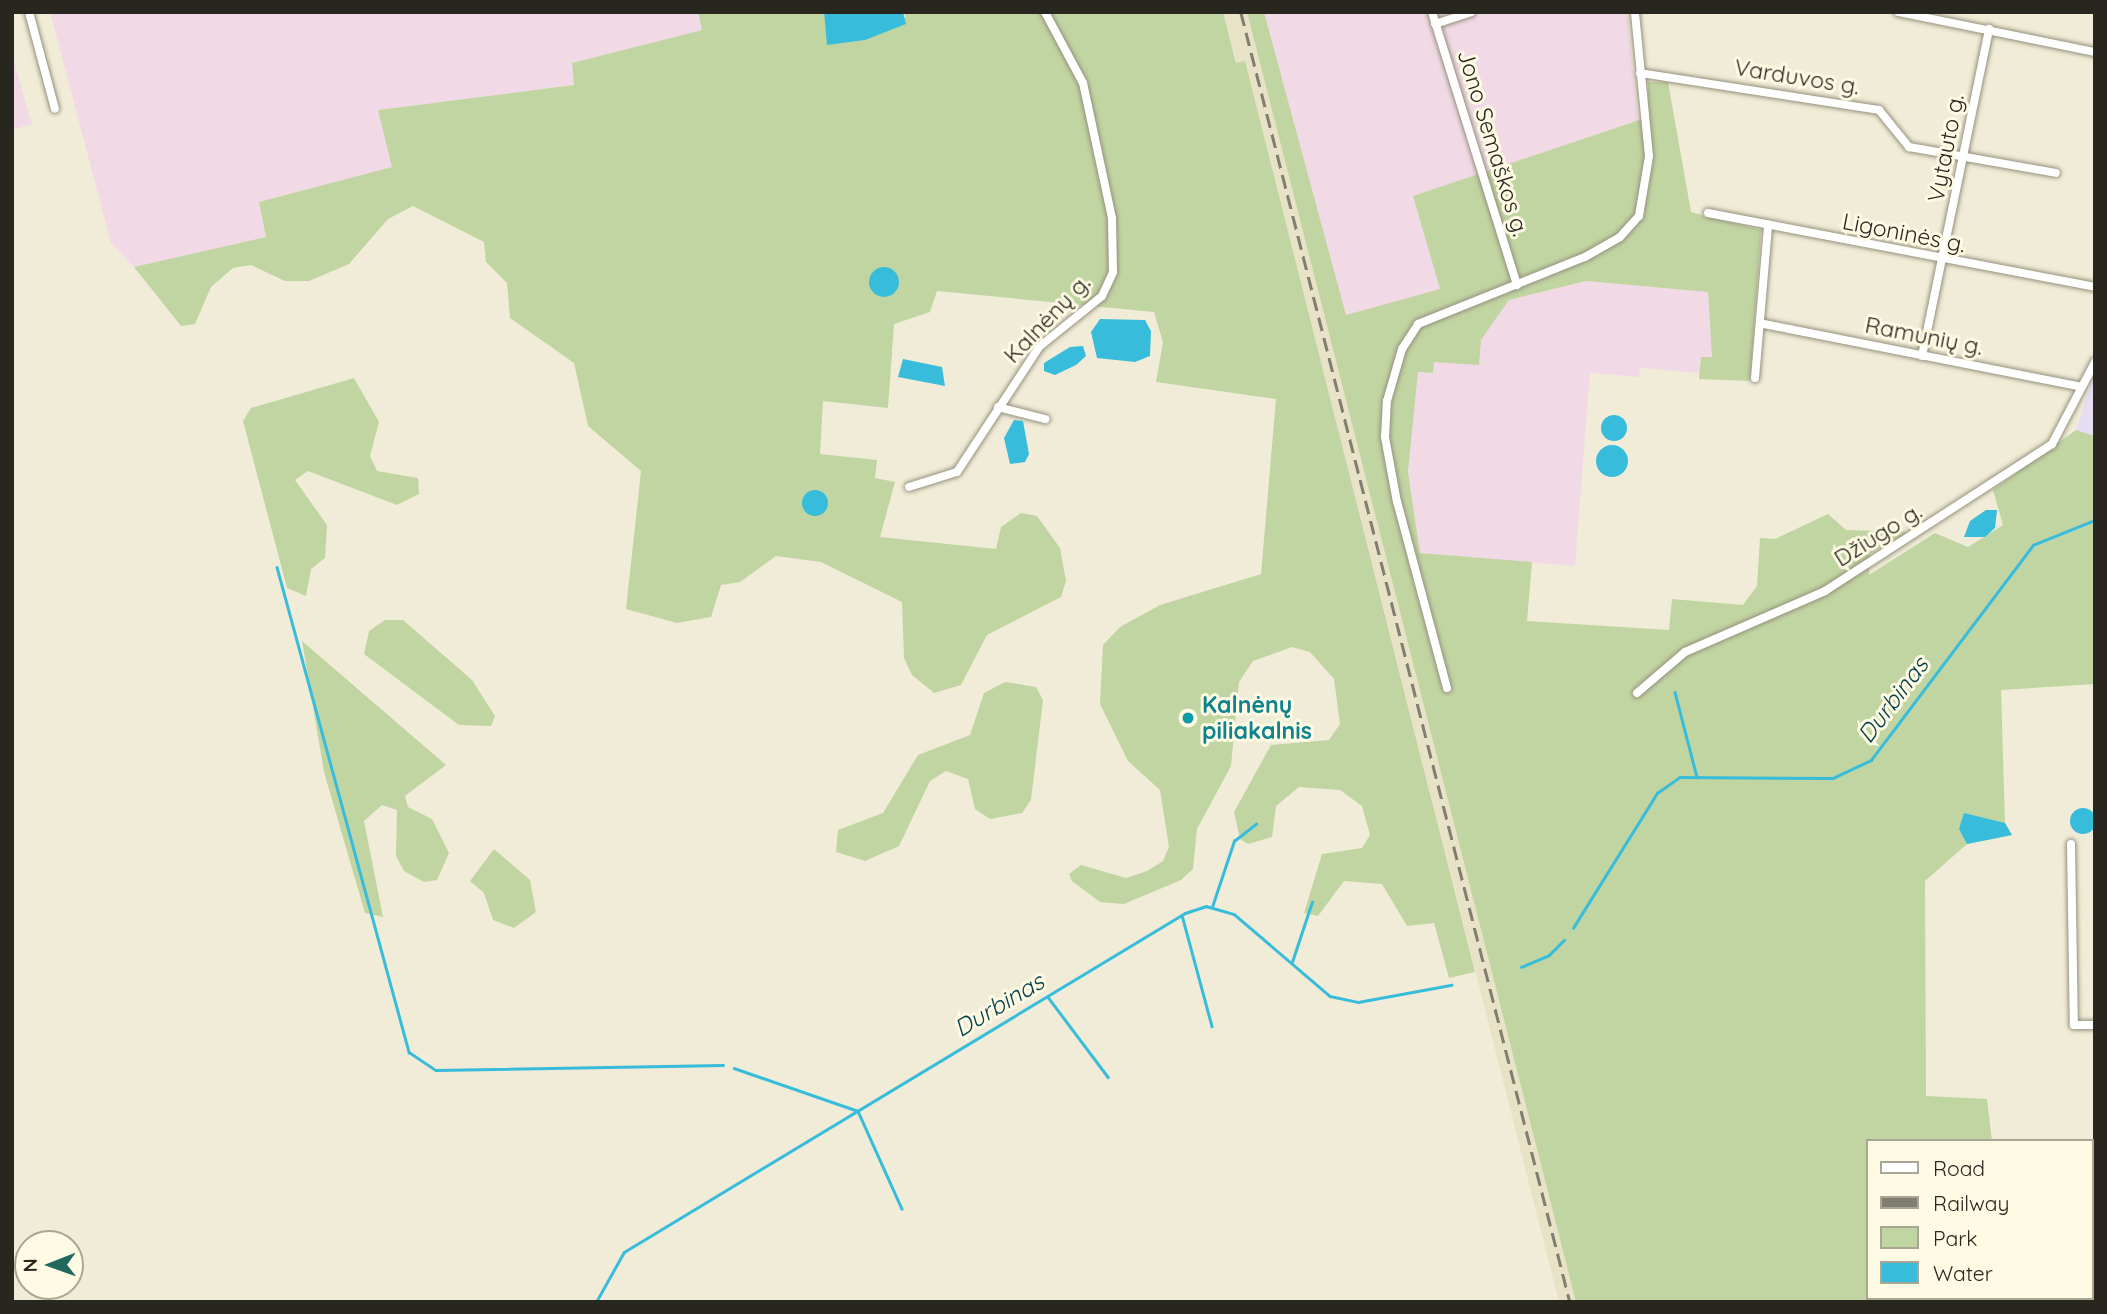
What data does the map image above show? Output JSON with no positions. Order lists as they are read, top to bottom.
{
  "streets": {
    "street": [
      "Varduvos g.",
      "Jono Semaškos g.",
      "Vytauto g.",
      "Ligoninės g.",
      "Kalnėnų g.",
      "Ramunių g.",
      "Džiugo g."
    ]
  },
  "crossings": [
    ["Varduvos g.", "Vytauto g."],
    ["Vytauto g.", "Ligoninės g."],
    ["Vytauto g.", "Ramunių g."],
    ["Ramunių g.", "Džiugo g."]
  ],
  "water": ["Durbinas"],
  "places": ["Kalnėnų piliakalnis"],
  "legend": [
    "Road",
    "Railway",
    "Park",
    "Water"
  ],
  "north": "left"
}
